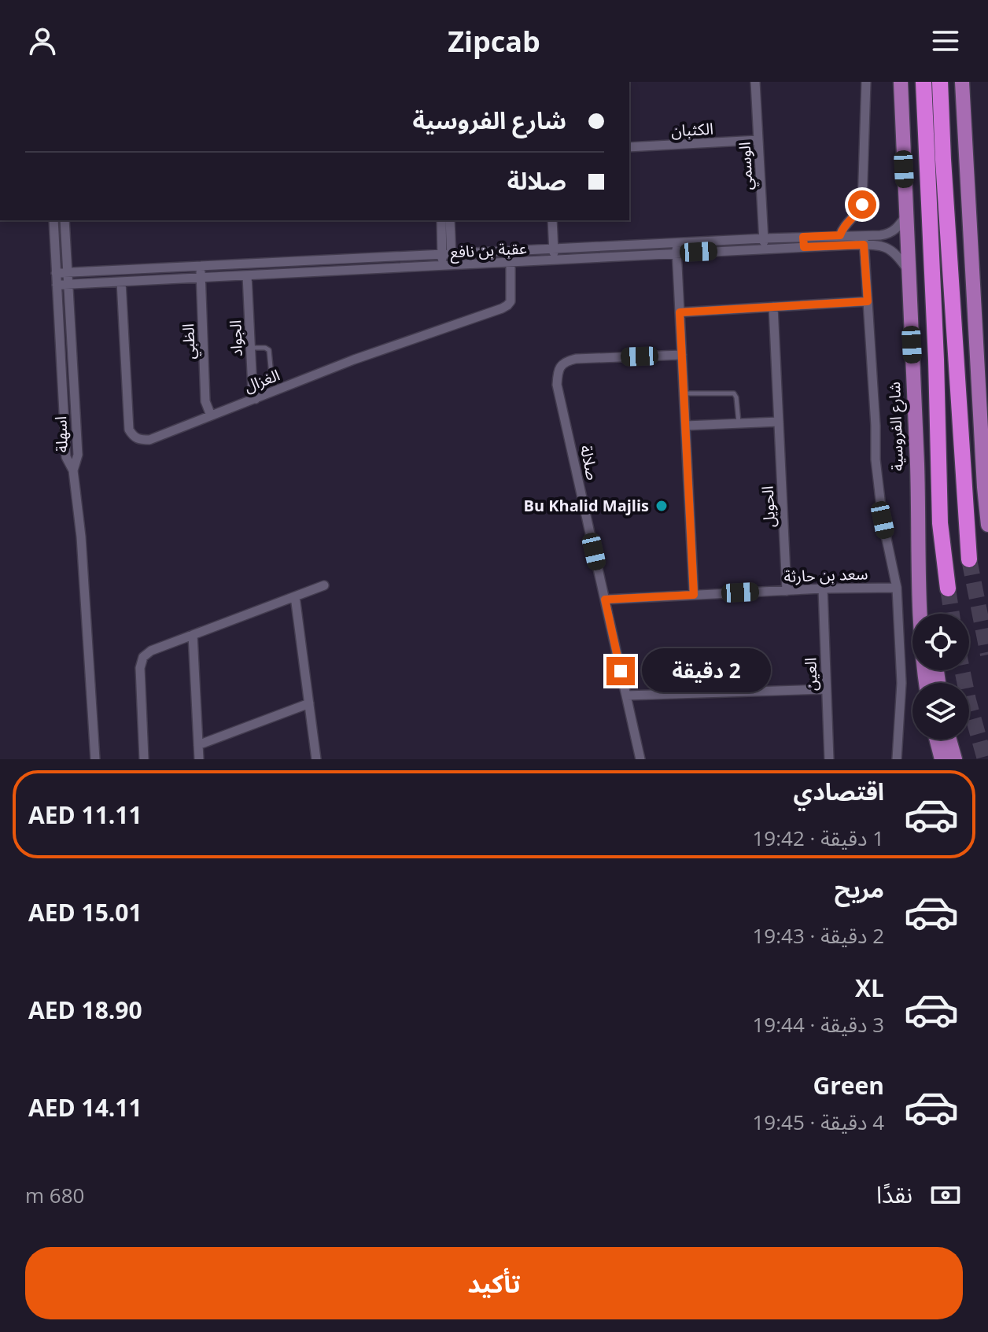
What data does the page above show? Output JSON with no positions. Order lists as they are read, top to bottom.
{
  "streets": {
    "main road": ["شارع الفروسية"],
    "street": [
      "الكثبان",
      "الوسمي",
      "عقبة بن نافع",
      "الجواد",
      "الظبي",
      "الغزال",
      "اسهلة",
      "صلالة",
      "الحويل",
      "سعد بن حارثة",
      "العين"
    ]
  },
  "crossings": [
    ["الكثبان", "الوسمي"],
    ["الوسمي", "عقبة بن نافع"],
    ["عقبة بن نافع", "الجواد"],
    ["عقبة بن نافع", "الظبي"],
    ["عقبة بن نافع", "الغزال"],
    ["عقبة بن نافع", "شارع الفروسية"],
    ["عقبة بن نافع", "اسهلة"],
    ["الجواد", "الغزال"],
    ["الظبي", "الغزال"],
    ["صلالة", "سعد بن حارثة"],
    ["الحويل", "سعد بن حارثة"],
    ["سعد بن حارثة", "العين"]
  ],
  "places": ["Bu Khalid Majlis"],
  "page": {
    "header": "Zipcab",
    "banner": ["شارع الفروسية", "صلالة"],
    "bubble": "2 دقيقة",
    "list": [
      {
        "name": "اقتصادي",
        "note": "1 دقيقة · 19:42",
        "value": "AED 11.11"
      },
      {
        "name": "مريح",
        "note": "2 دقيقة · 19:43",
        "value": "AED 15.01"
      },
      {
        "name": "XL",
        "note": "3 دقيقة · 19:44",
        "value": "AED 18.90"
      },
      {
        "name": "Green",
        "note": "4 دقيقة · 19:45",
        "value": "AED 14.11"
      }
    ],
    "pay": ["نقدًا", "680 m"],
    "buttons": "تأكيد"
  }
}
